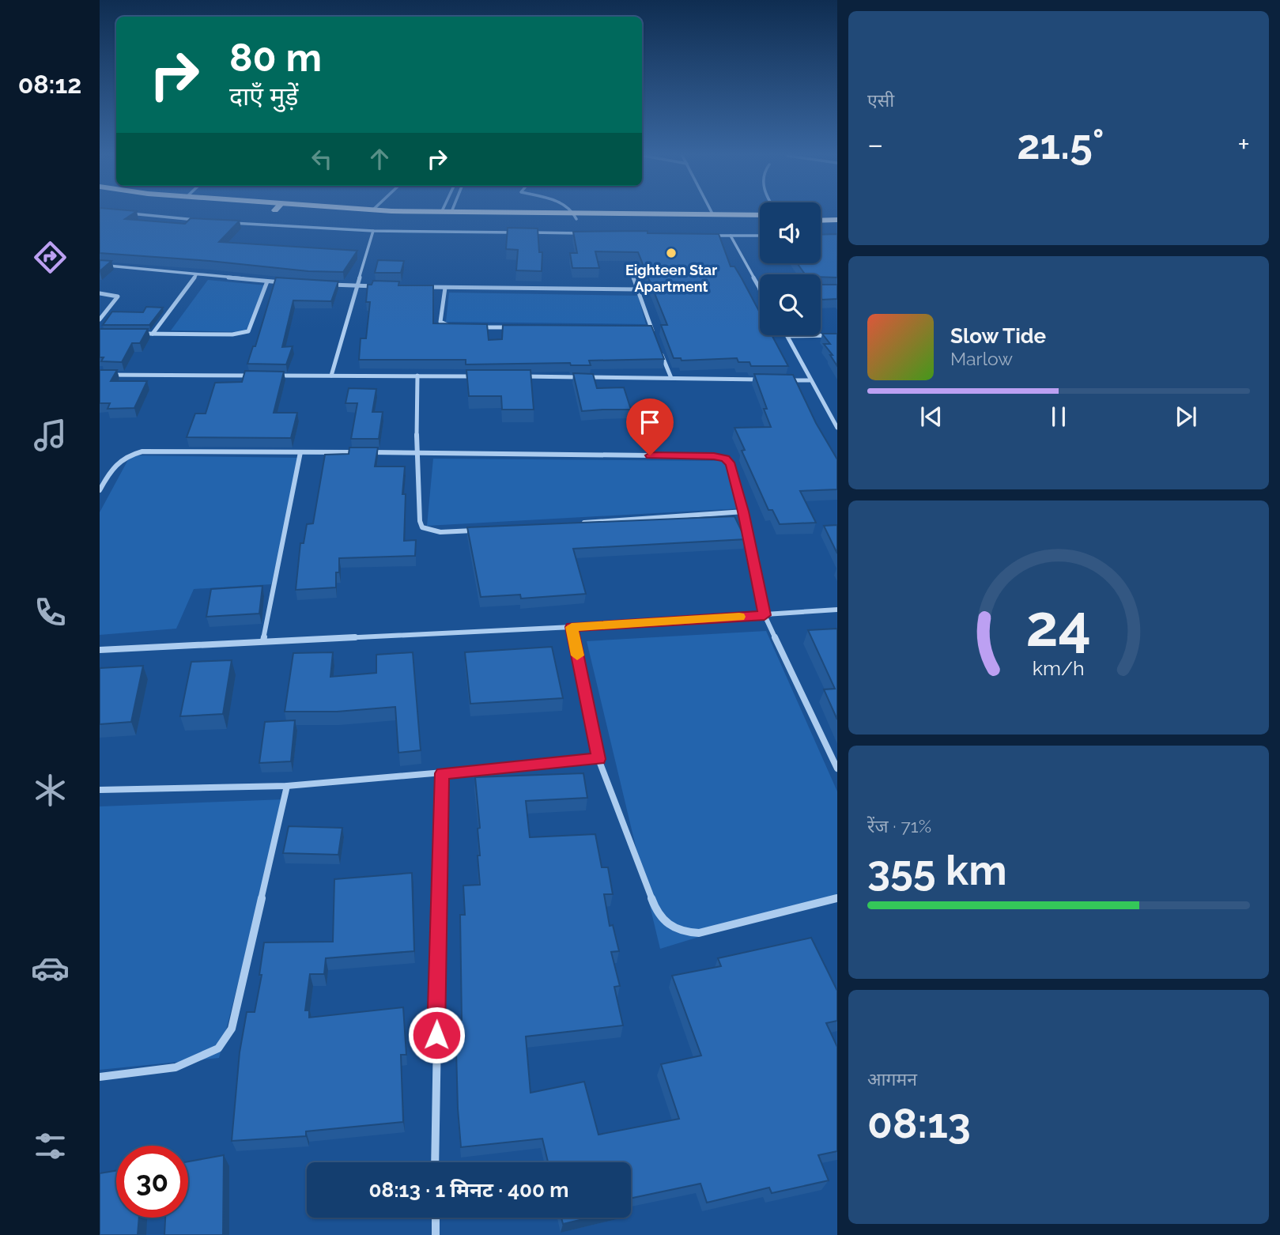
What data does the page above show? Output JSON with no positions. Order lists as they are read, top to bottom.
{
  "places": ["Eighteen Star Apartment"],
  "page": {
    "tabs": "08:12",
    "tile": [
      "एसी",
      ["रेंज · 71%", "355 km"],
      ["आगमन", "08:13"]
    ],
    "turn": ["80 m", "दाएँ मुड़ें"],
    "heat": ["−", "21.5°", "+"],
    "song": ["Slow Tide", "Marlow"],
    "limit": "30",
    "trip": "08:13 · 1 मिनट · 400 m",
    "gauge": ["24", "km/h"]
  }
}
